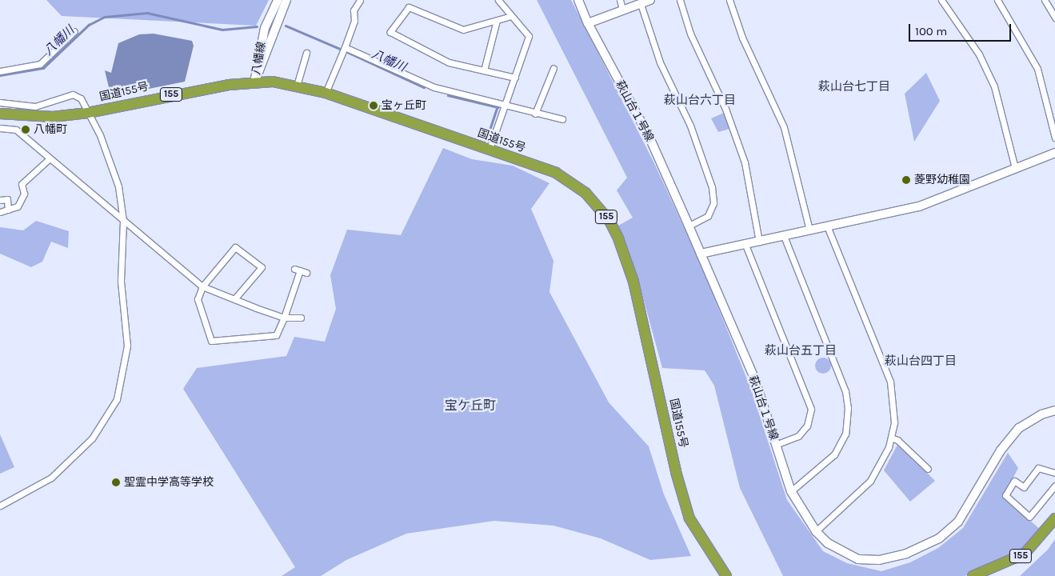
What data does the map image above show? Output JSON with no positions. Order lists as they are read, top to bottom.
{
  "streets": {
    "highway": ["国道155号", "155"],
    "street": ["八幡線", "萩山台１号線"]
  },
  "crossings": [
    ["八幡線", "国道155号"]
  ],
  "districts": [
    "萩山台七丁目",
    "萩山台六丁目",
    "萩山台五丁目",
    "萩山台四丁目",
    "宝ケ丘町"
  ],
  "water": ["八幡川"],
  "places": [
    "宝ヶ丘町",
    "八幡町",
    "菱野幼稚園",
    "聖霊中学高等学校"
  ],
  "scale_bar": "100 m"
}
